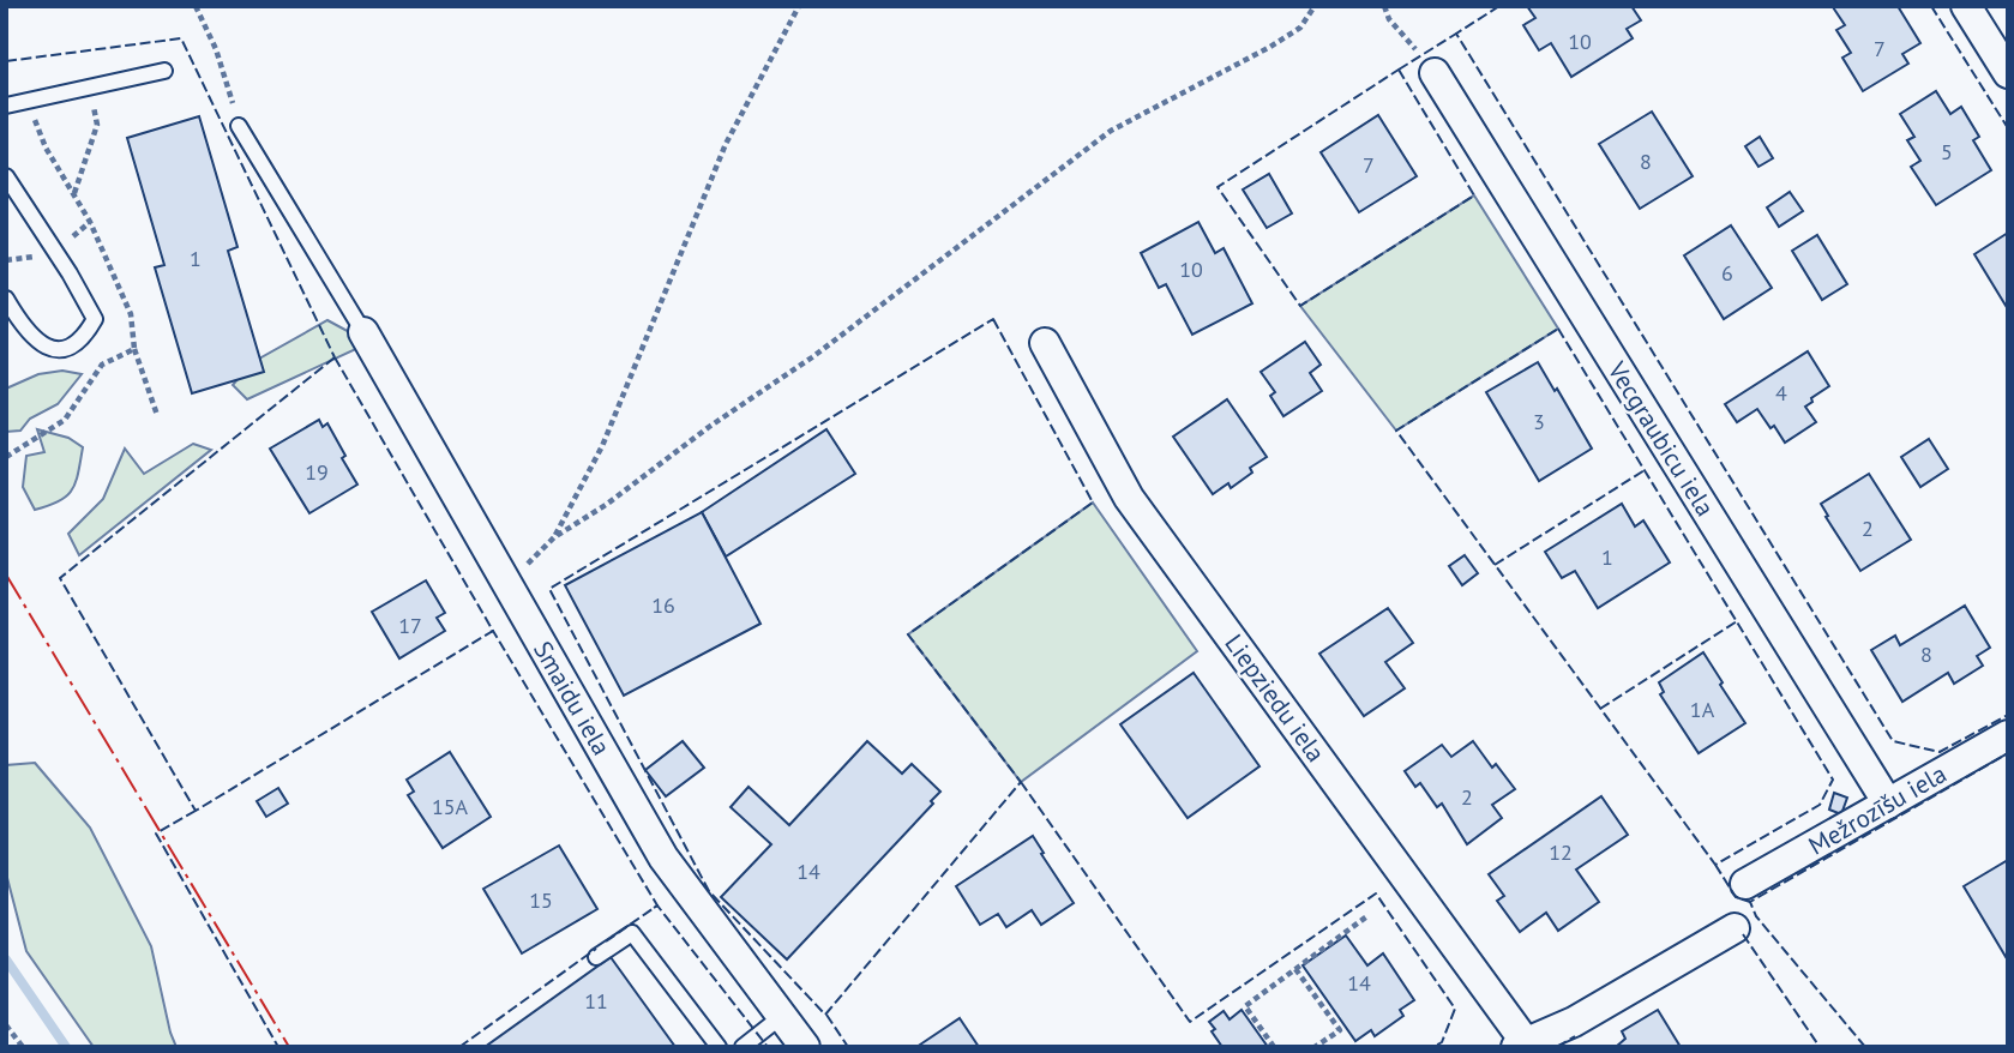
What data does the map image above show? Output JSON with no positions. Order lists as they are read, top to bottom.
{
  "streets": {
    "street": [
      "Vecgraubicu iela",
      "Smaidu iela",
      "Liepziedu iela",
      "Mežrozīšu iela"
    ]
  },
  "crossings": [
    ["Vecgraubicu iela", "Mežrozīšu iela"]
  ],
  "house_numbers": [
    "10",
    "7",
    "5",
    "8",
    "7",
    "1",
    "10",
    "6",
    "4",
    "3",
    "19",
    "2",
    "1",
    "16",
    "17",
    "8",
    "1A",
    "2",
    "15A",
    "12",
    "14",
    "15",
    "14",
    "11"
  ]
}
